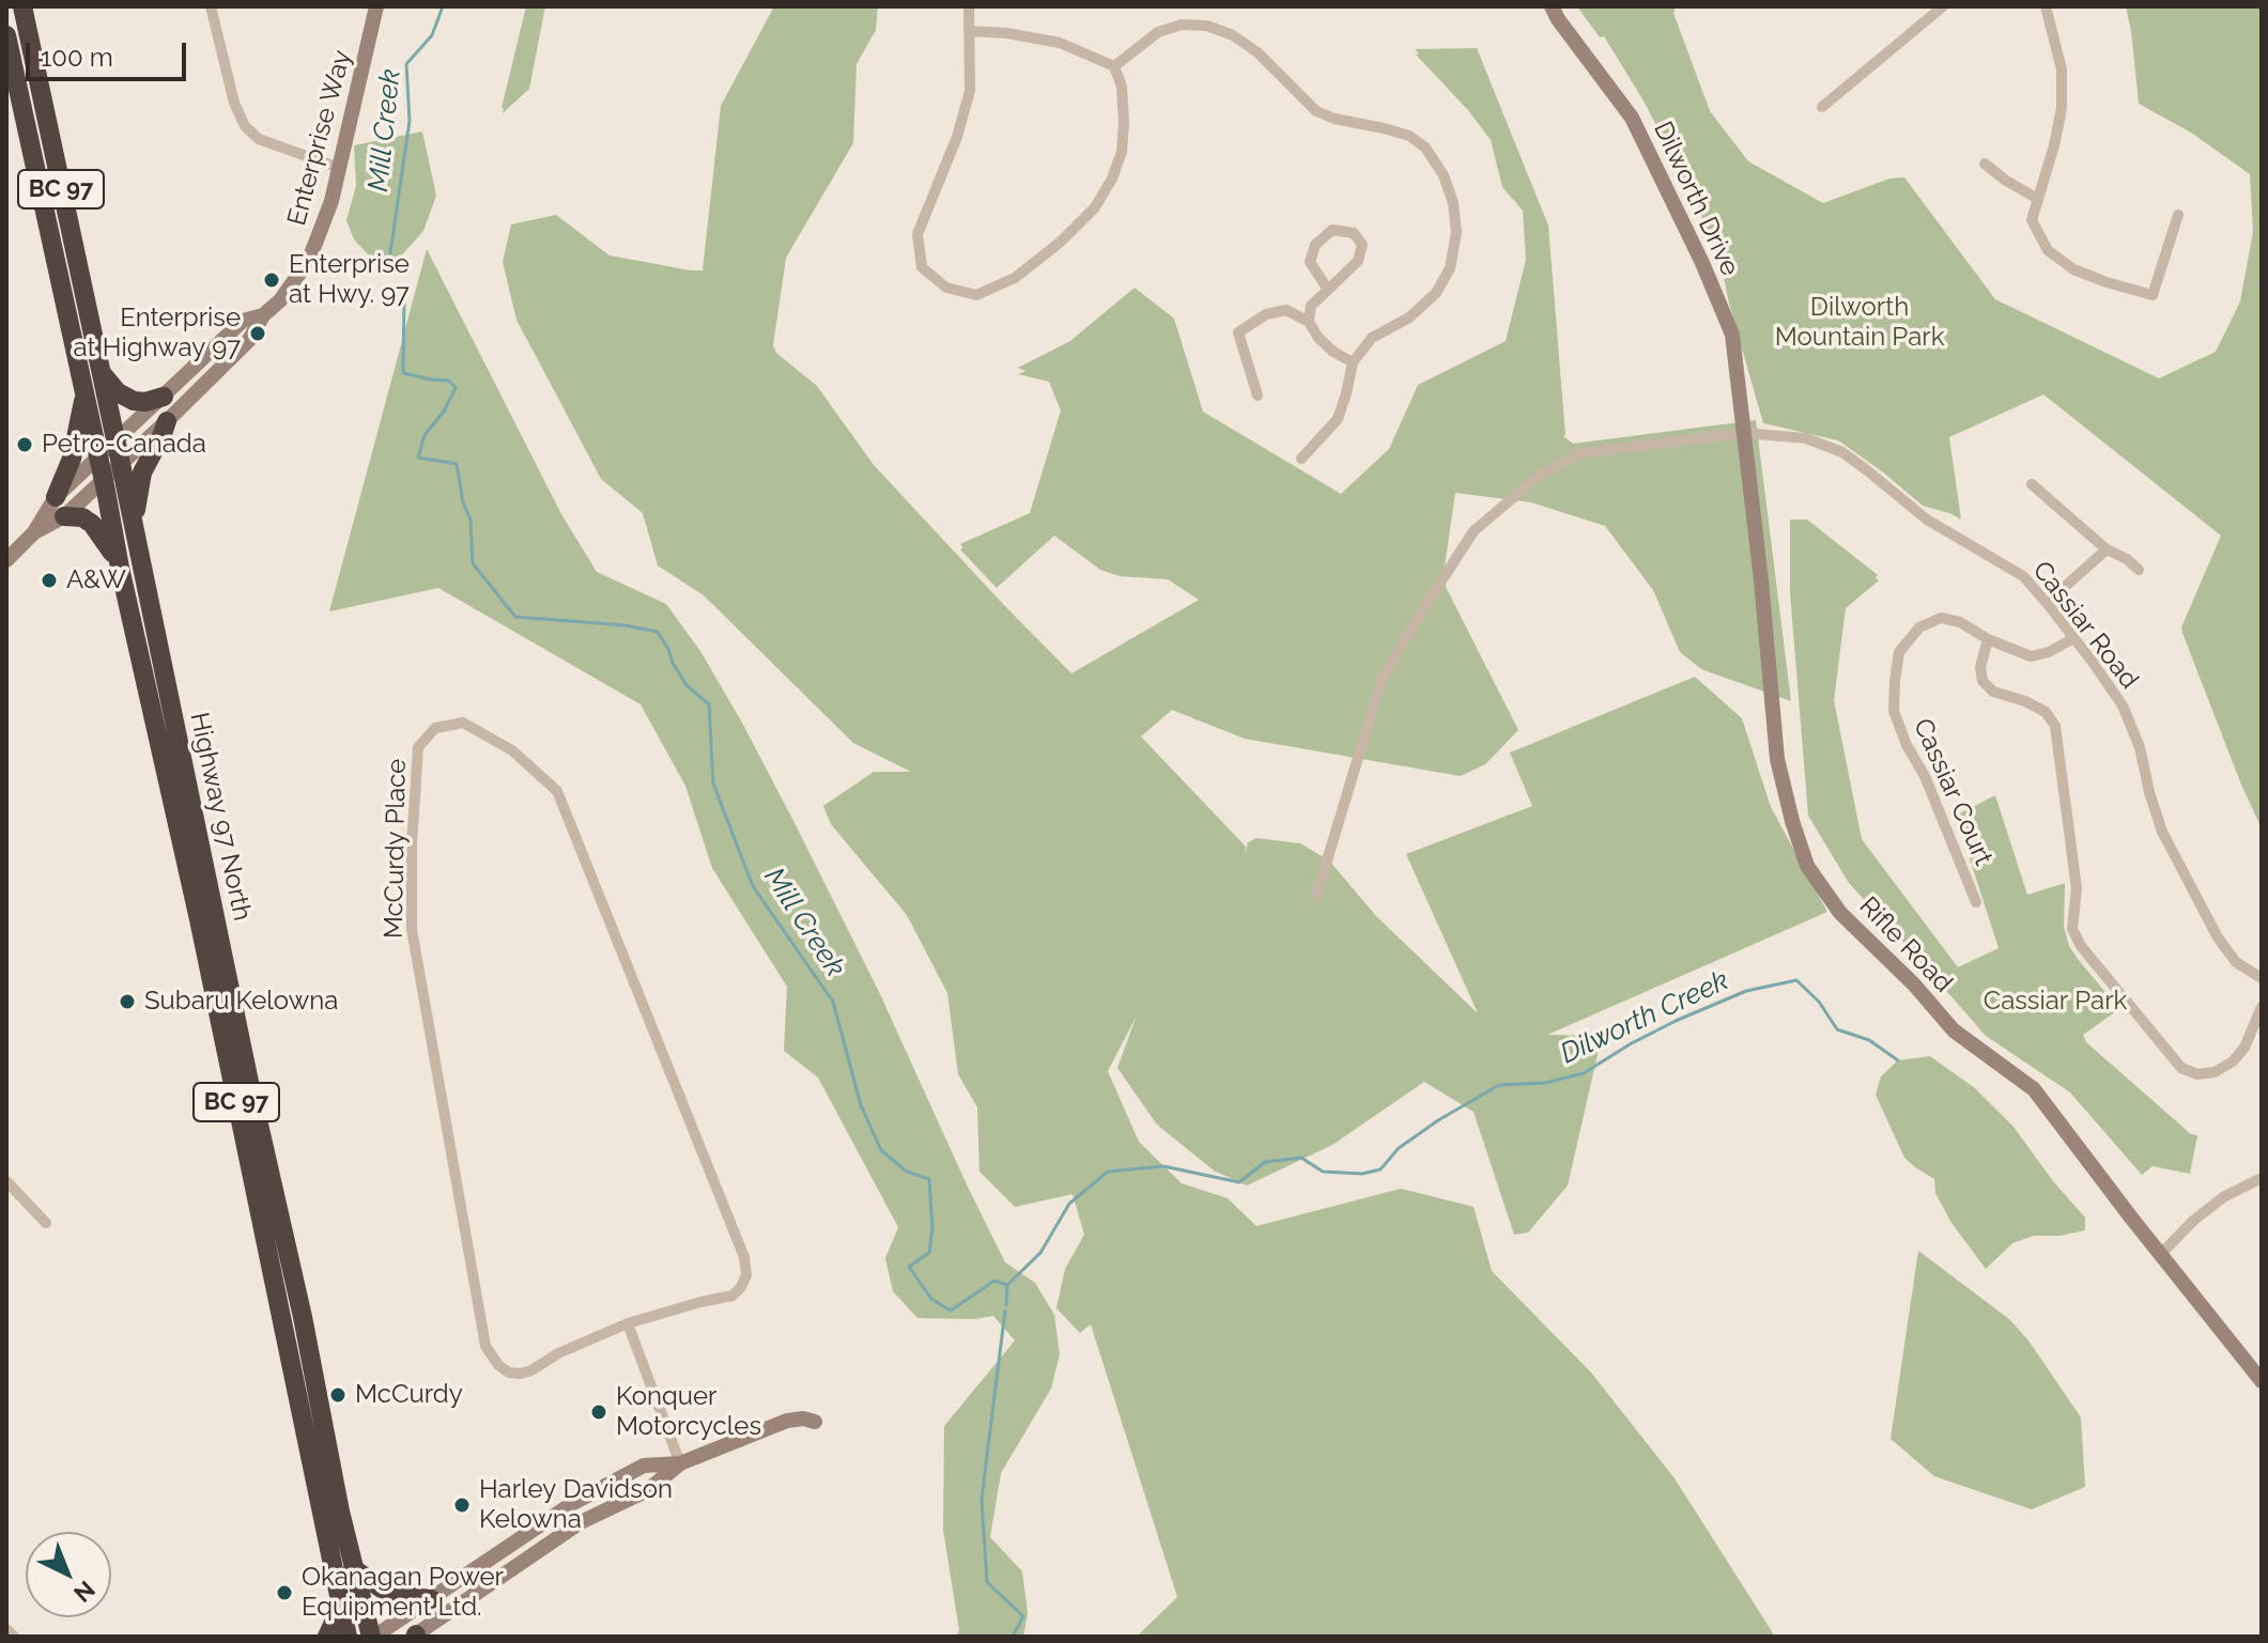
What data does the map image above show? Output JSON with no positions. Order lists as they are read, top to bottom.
{
  "streets": {
    "highway": ["BC 97", "Highway 97 North"],
    "street": [
      "Enterprise Way",
      "Dilworth Drive",
      "Cassiar Road",
      "Cassiar Court",
      "McCurdy Place",
      "Rifle Road"
    ]
  },
  "crossings": [
    ["Enterprise Way", "Highway 97 North"],
    ["Dilworth Drive", "Cassiar Road"],
    ["Dilworth Drive", "Rifle Road"],
    ["Cassiar Road", "Cassiar Court"],
    ["Cassiar Road", "Rifle Road"]
  ],
  "water": ["Mill Creek", "Dilworth Creek"],
  "parks": ["Dilworth Mountain Park", "Cassiar Park"],
  "places": [
    "Enterprise at Hwy. 97",
    "Enterprise at Highway 97",
    "Petro-Canada",
    "A&W",
    "Subaru Kelowna",
    "McCurdy",
    "Konquer Motorcycles",
    "Harley Davidson Kelowna",
    "Okanagan Power Equipment Ltd."
  ],
  "scale_bar": "100 m",
  "north": "bottom right"
}
